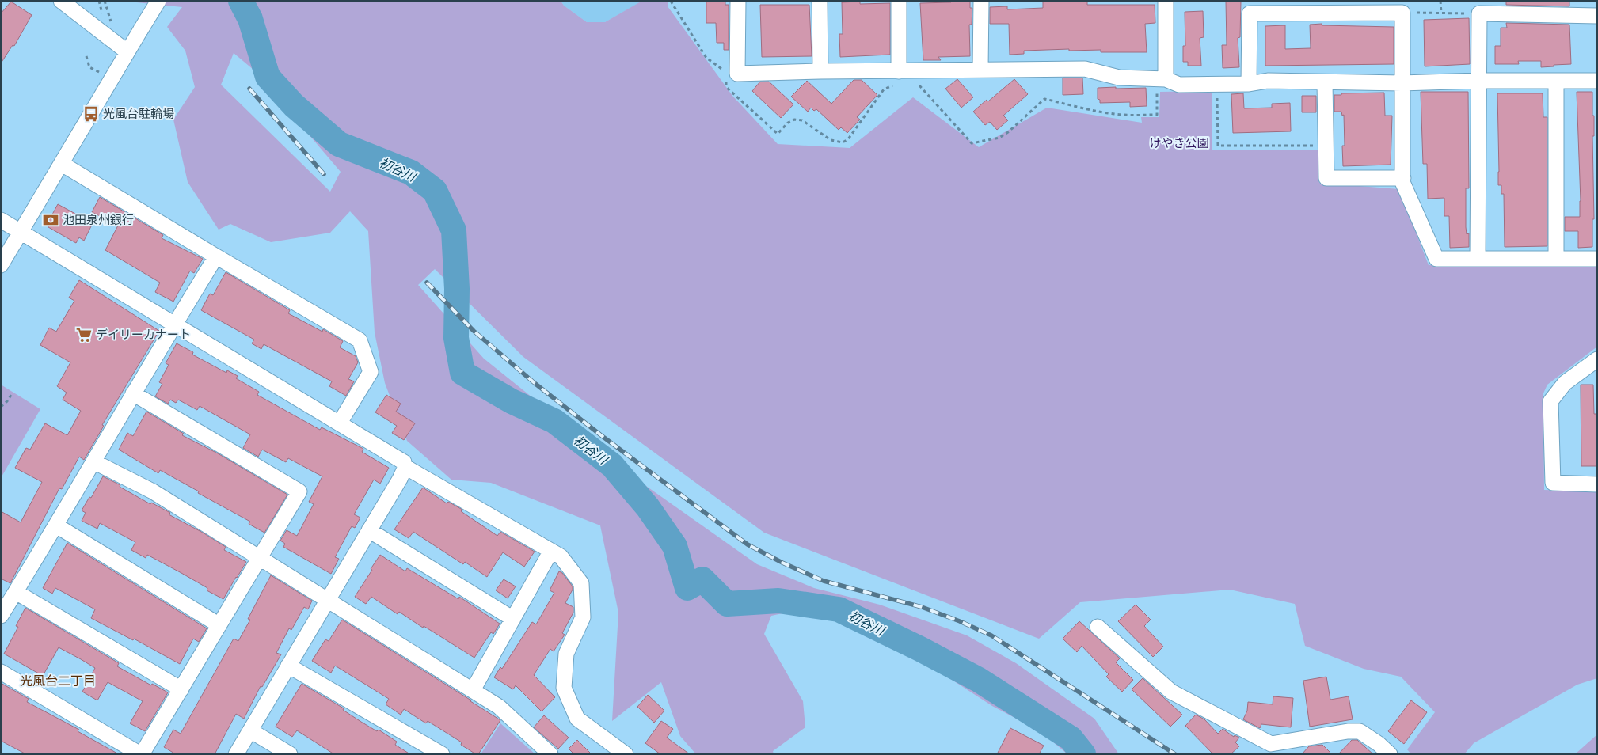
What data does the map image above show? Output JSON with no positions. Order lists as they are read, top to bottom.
{
  "districts": ["光風台二丁目"],
  "water": ["初谷川"],
  "parks": ["けやき公園"],
  "places": {
    "bus stop": ["光風台駐輪場"],
    "bank": ["池田泉州銀行"],
    "supermarket": ["デイリーカナート"]
  }
}
